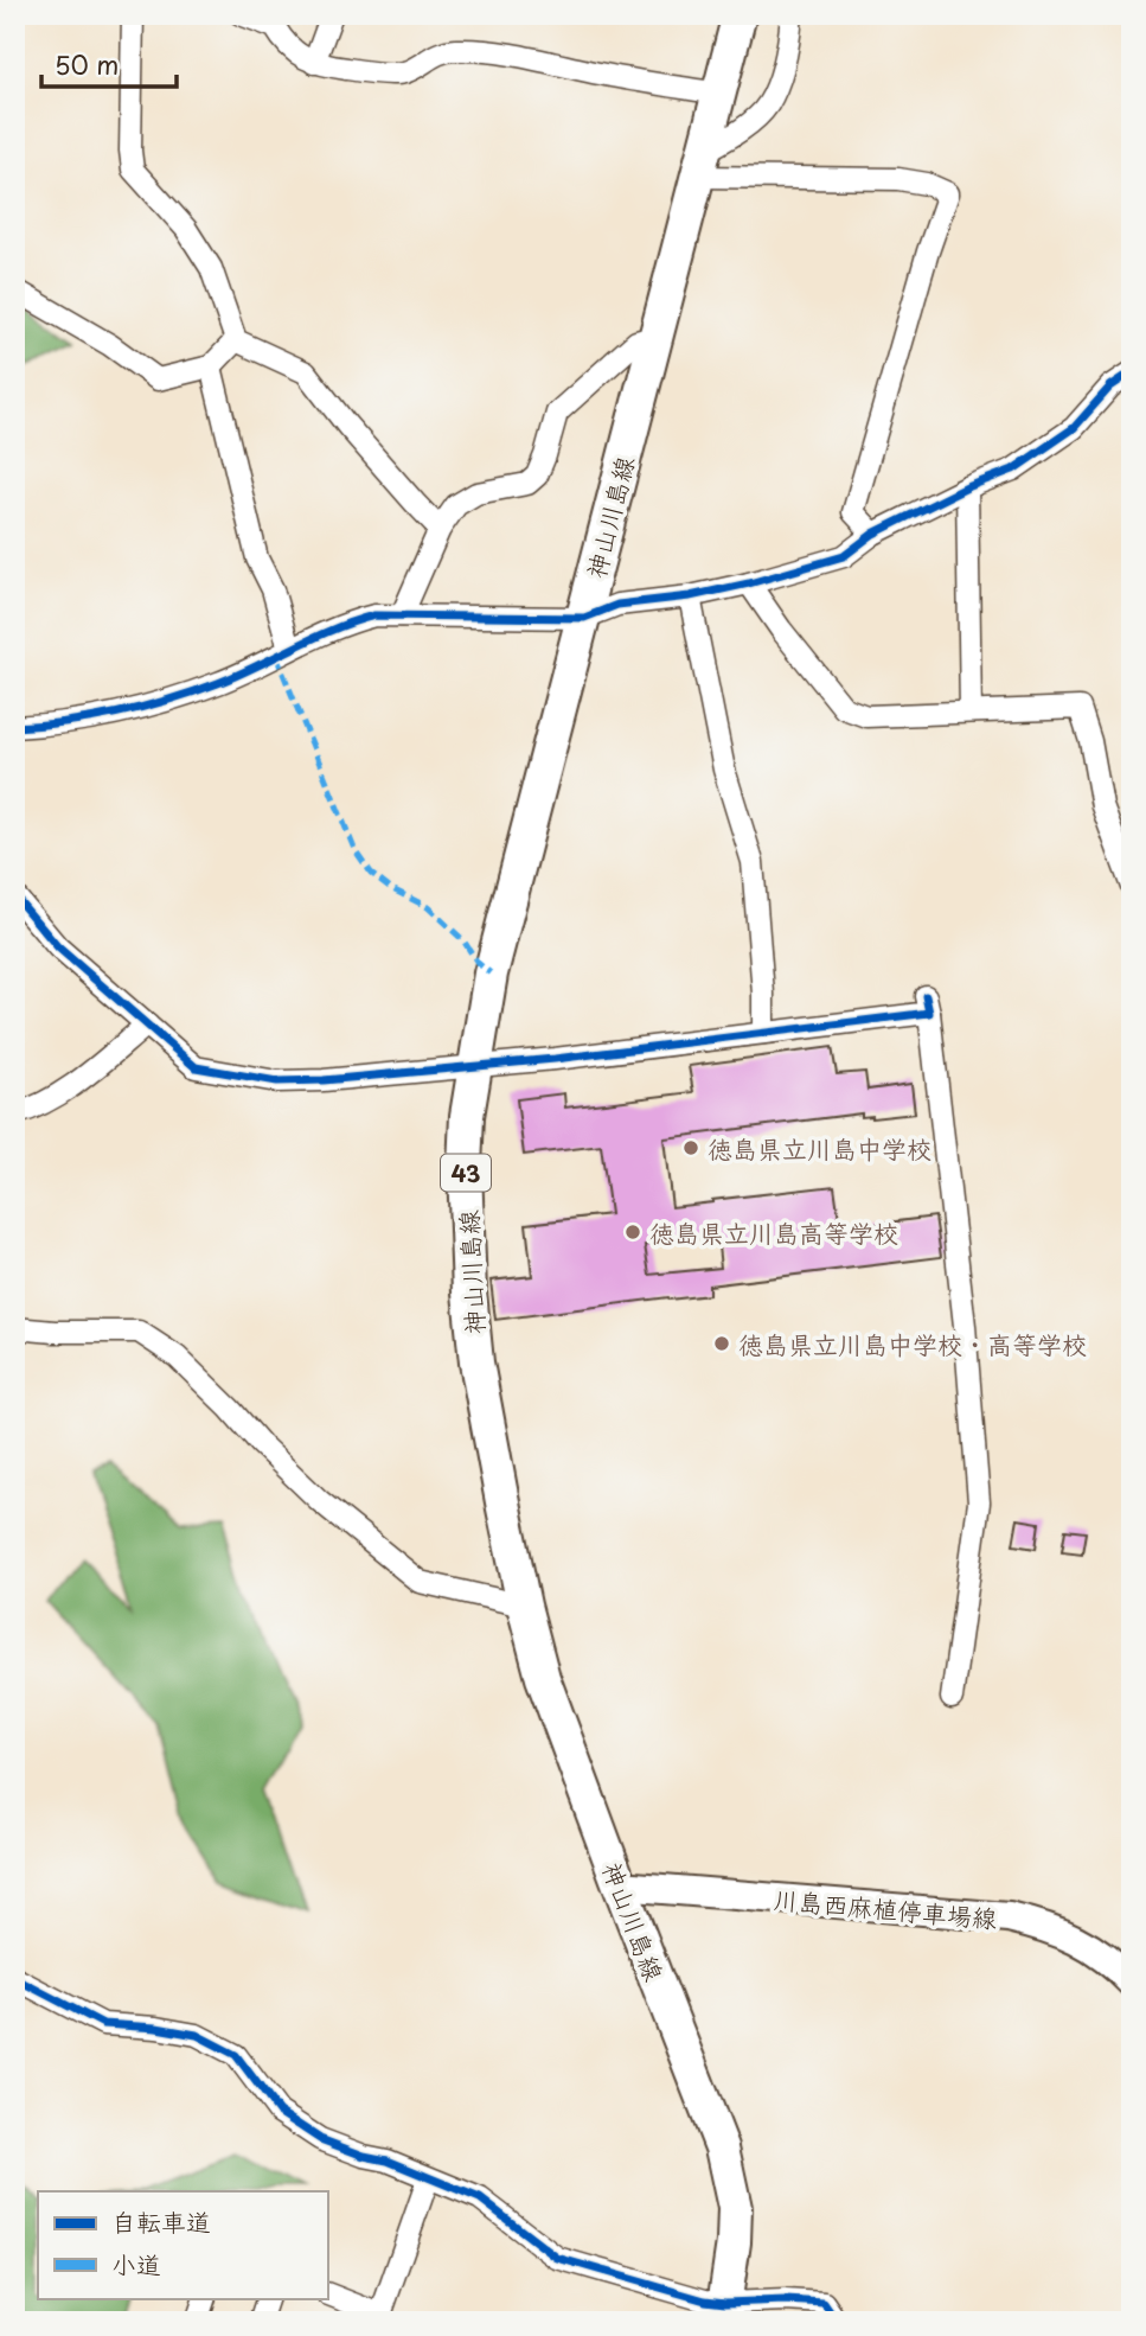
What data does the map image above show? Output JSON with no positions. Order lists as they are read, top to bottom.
{
  "streets": {
    "main road": ["神山川島線", "43", "川島西麻植停車場線"]
  },
  "crossings": [
    ["神山川島線", "川島西麻植停車場線"]
  ],
  "places": ["徳島県立川島中学校", "徳島県立川島高等学校", "徳島県立川島中学校・高等学校"],
  "legend": ["自転車道", "小道"],
  "scale_bar": "50 m"
}
